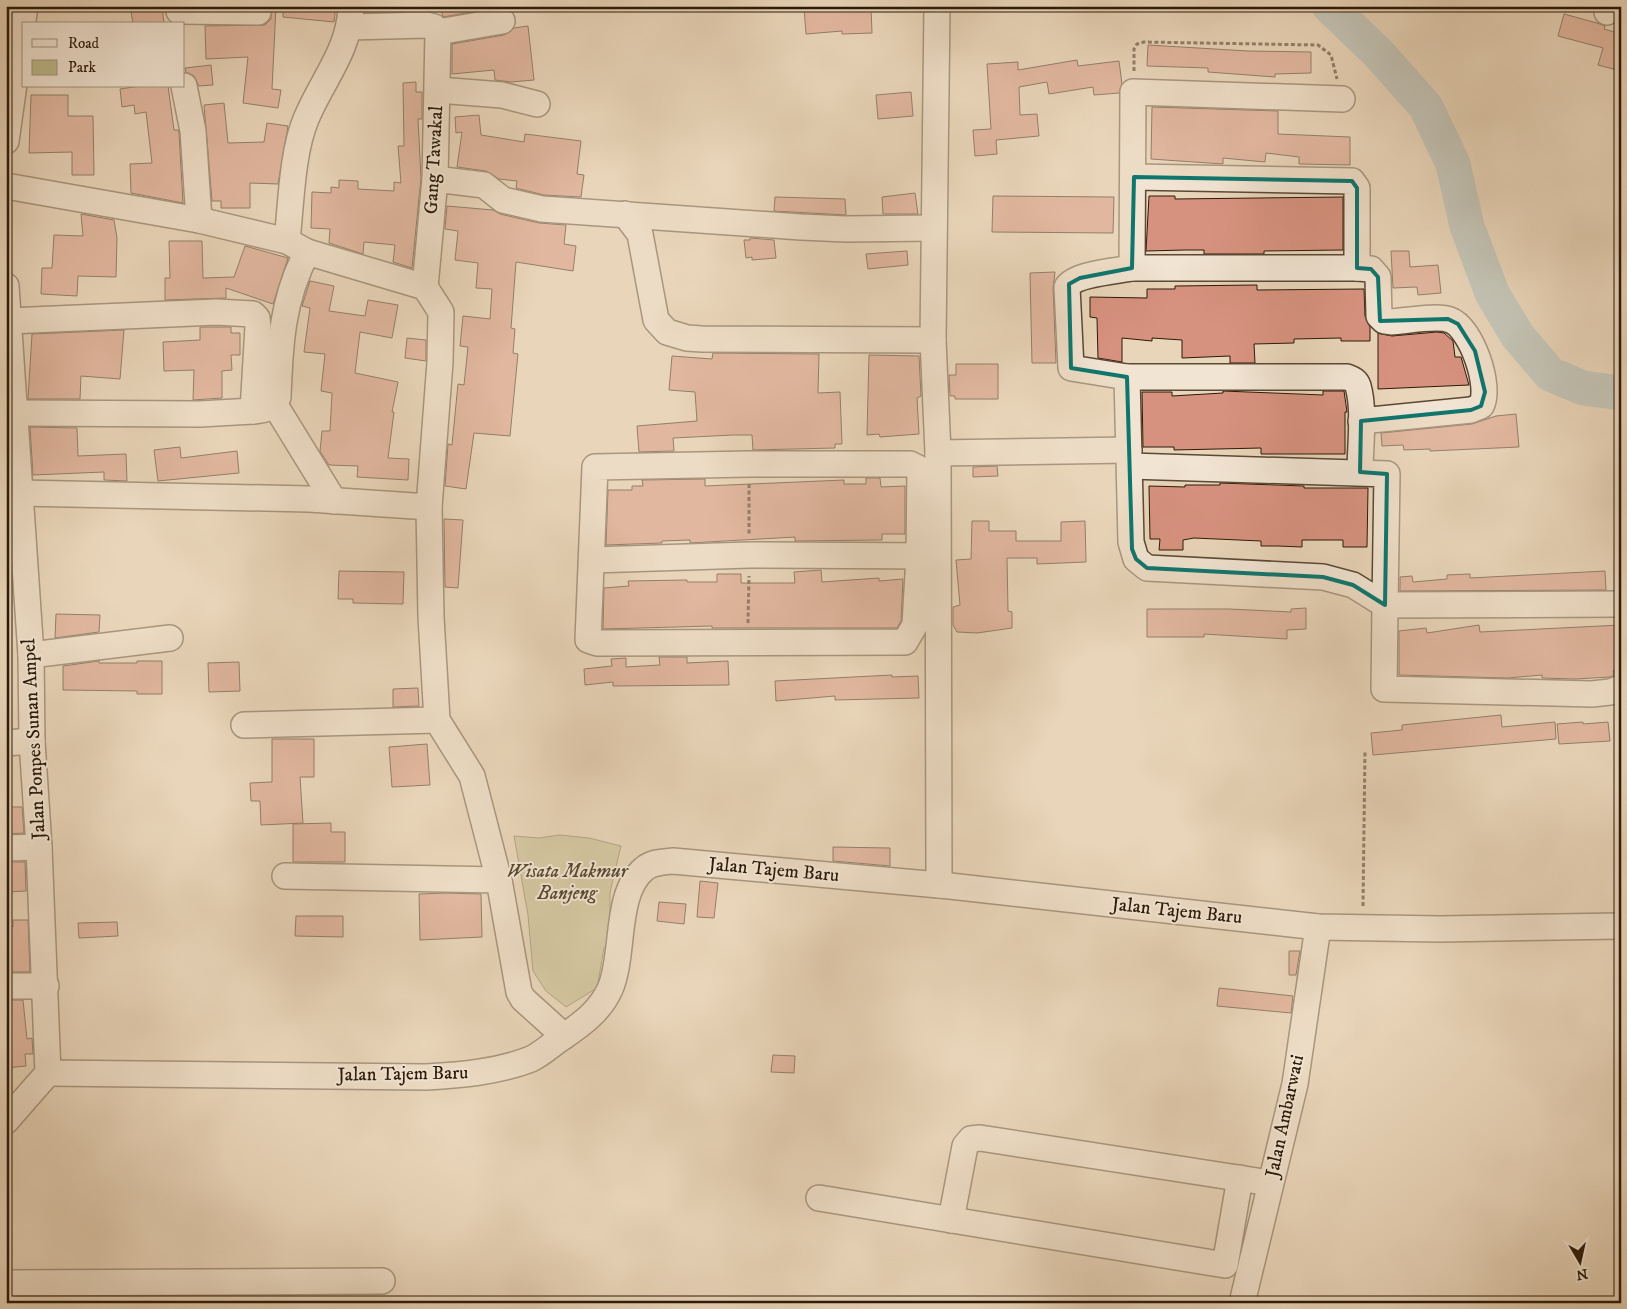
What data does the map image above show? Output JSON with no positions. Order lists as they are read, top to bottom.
{
  "streets": {
    "street": [
      "Gang Tawakal",
      "Jalan Ponpes Sunan Ampel",
      "Jalan Tajem Baru",
      "Jalan Ambarwati"
    ]
  },
  "crossings": [
    ["Jalan Ponpes Sunan Ampel", "Jalan Tajem Baru"],
    ["Jalan Tajem Baru", "Jalan Ambarwati"]
  ],
  "parks": ["Wisata Makmur Banjeng"],
  "legend": ["Road", "Park"],
  "north": "bottom"
}
